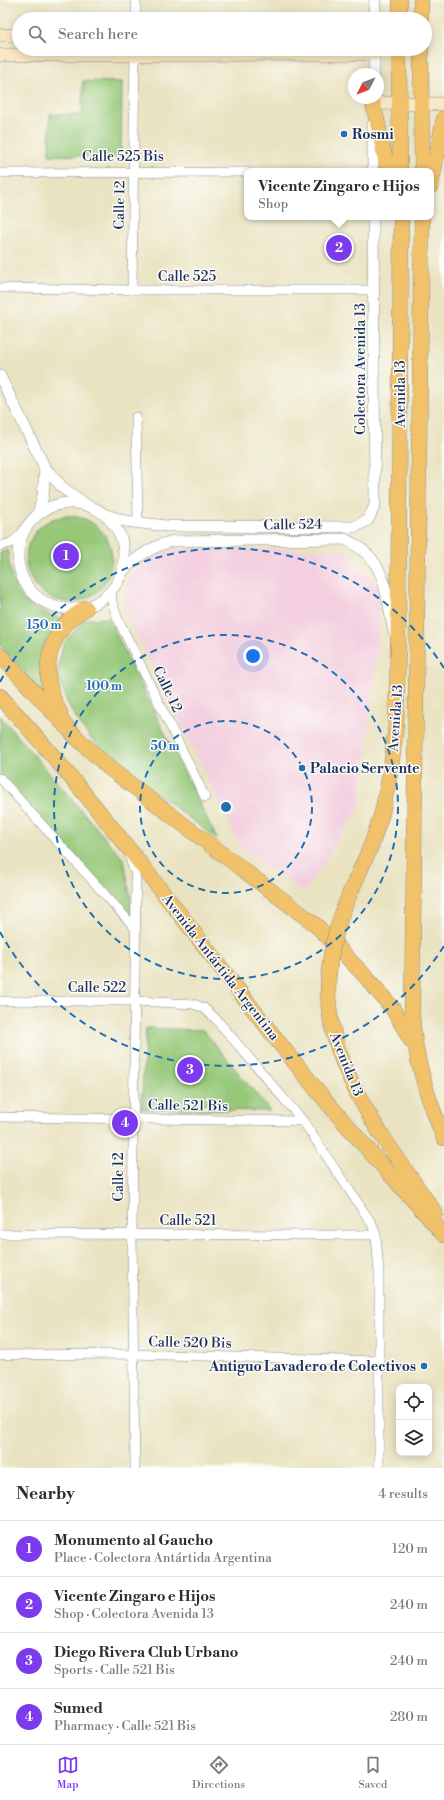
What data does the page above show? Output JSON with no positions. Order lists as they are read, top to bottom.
{
  "streets": {
    "main road": ["Avenida 13", "Avenida Antártida Argentina"],
    "street": [
      "Calle 525 Bis",
      "Calle 12",
      "Calle 525",
      "Colectora Avenida 13",
      "Calle 524",
      "Calle 522",
      "Calle 521 Bis",
      "Calle 521",
      "Calle 520 Bis"
    ]
  },
  "crossings": [
    ["Calle 525 Bis", "Calle 12"],
    ["Calle 12", "Calle 525"],
    ["Calle 12", "Calle 524"],
    ["Calle 12", "Avenida Antártida Argentina"],
    ["Calle 12", "Calle 522"],
    ["Calle 12", "Calle 521 Bis"],
    ["Calle 12", "Calle 521"],
    ["Calle 12", "Calle 520 Bis"],
    ["Calle 525", "Colectora Avenida 13"],
    ["Colectora Avenida 13", "Calle 524"],
    ["Avenida 13", "Calle 524"],
    ["Calle 522", "Calle 521 Bis"]
  ],
  "places": ["Rosmi", "Palacio Servente", "Antiguo Lavadero de Colectivos"],
  "north": "bottom left",
  "page": {
    "search": "Search here",
    "popup": ["Vicente Zingaro e Hijos", "Shop"],
    "pins": [
      "2",
      "1",
      "3",
      "4"
    ],
    "heading": ["Nearby", "4 results"],
    "list": [
      {
        "mark": "1",
        "name": "Monumento al Gaucho",
        "note": "Place · Colectora Antártida Argentina",
        "value": "120 m"
      },
      {
        "mark": "2",
        "name": "Vicente Zingaro e Hijos",
        "note": "Shop · Colectora Avenida 13",
        "value": "240 m"
      },
      {
        "mark": "3",
        "name": "Diego Rivera Club Urbano",
        "note": "Sports · Calle 521 Bis",
        "value": "240 m"
      },
      {
        "mark": "4",
        "name": "Sumed",
        "note": "Pharmacy · Calle 521 Bis",
        "value": "280 m"
      }
    ],
    "nav": ["Map", "Directions", "Saved"]
  },
  "rings": ["150 m", "100 m", "50 m"]
}
